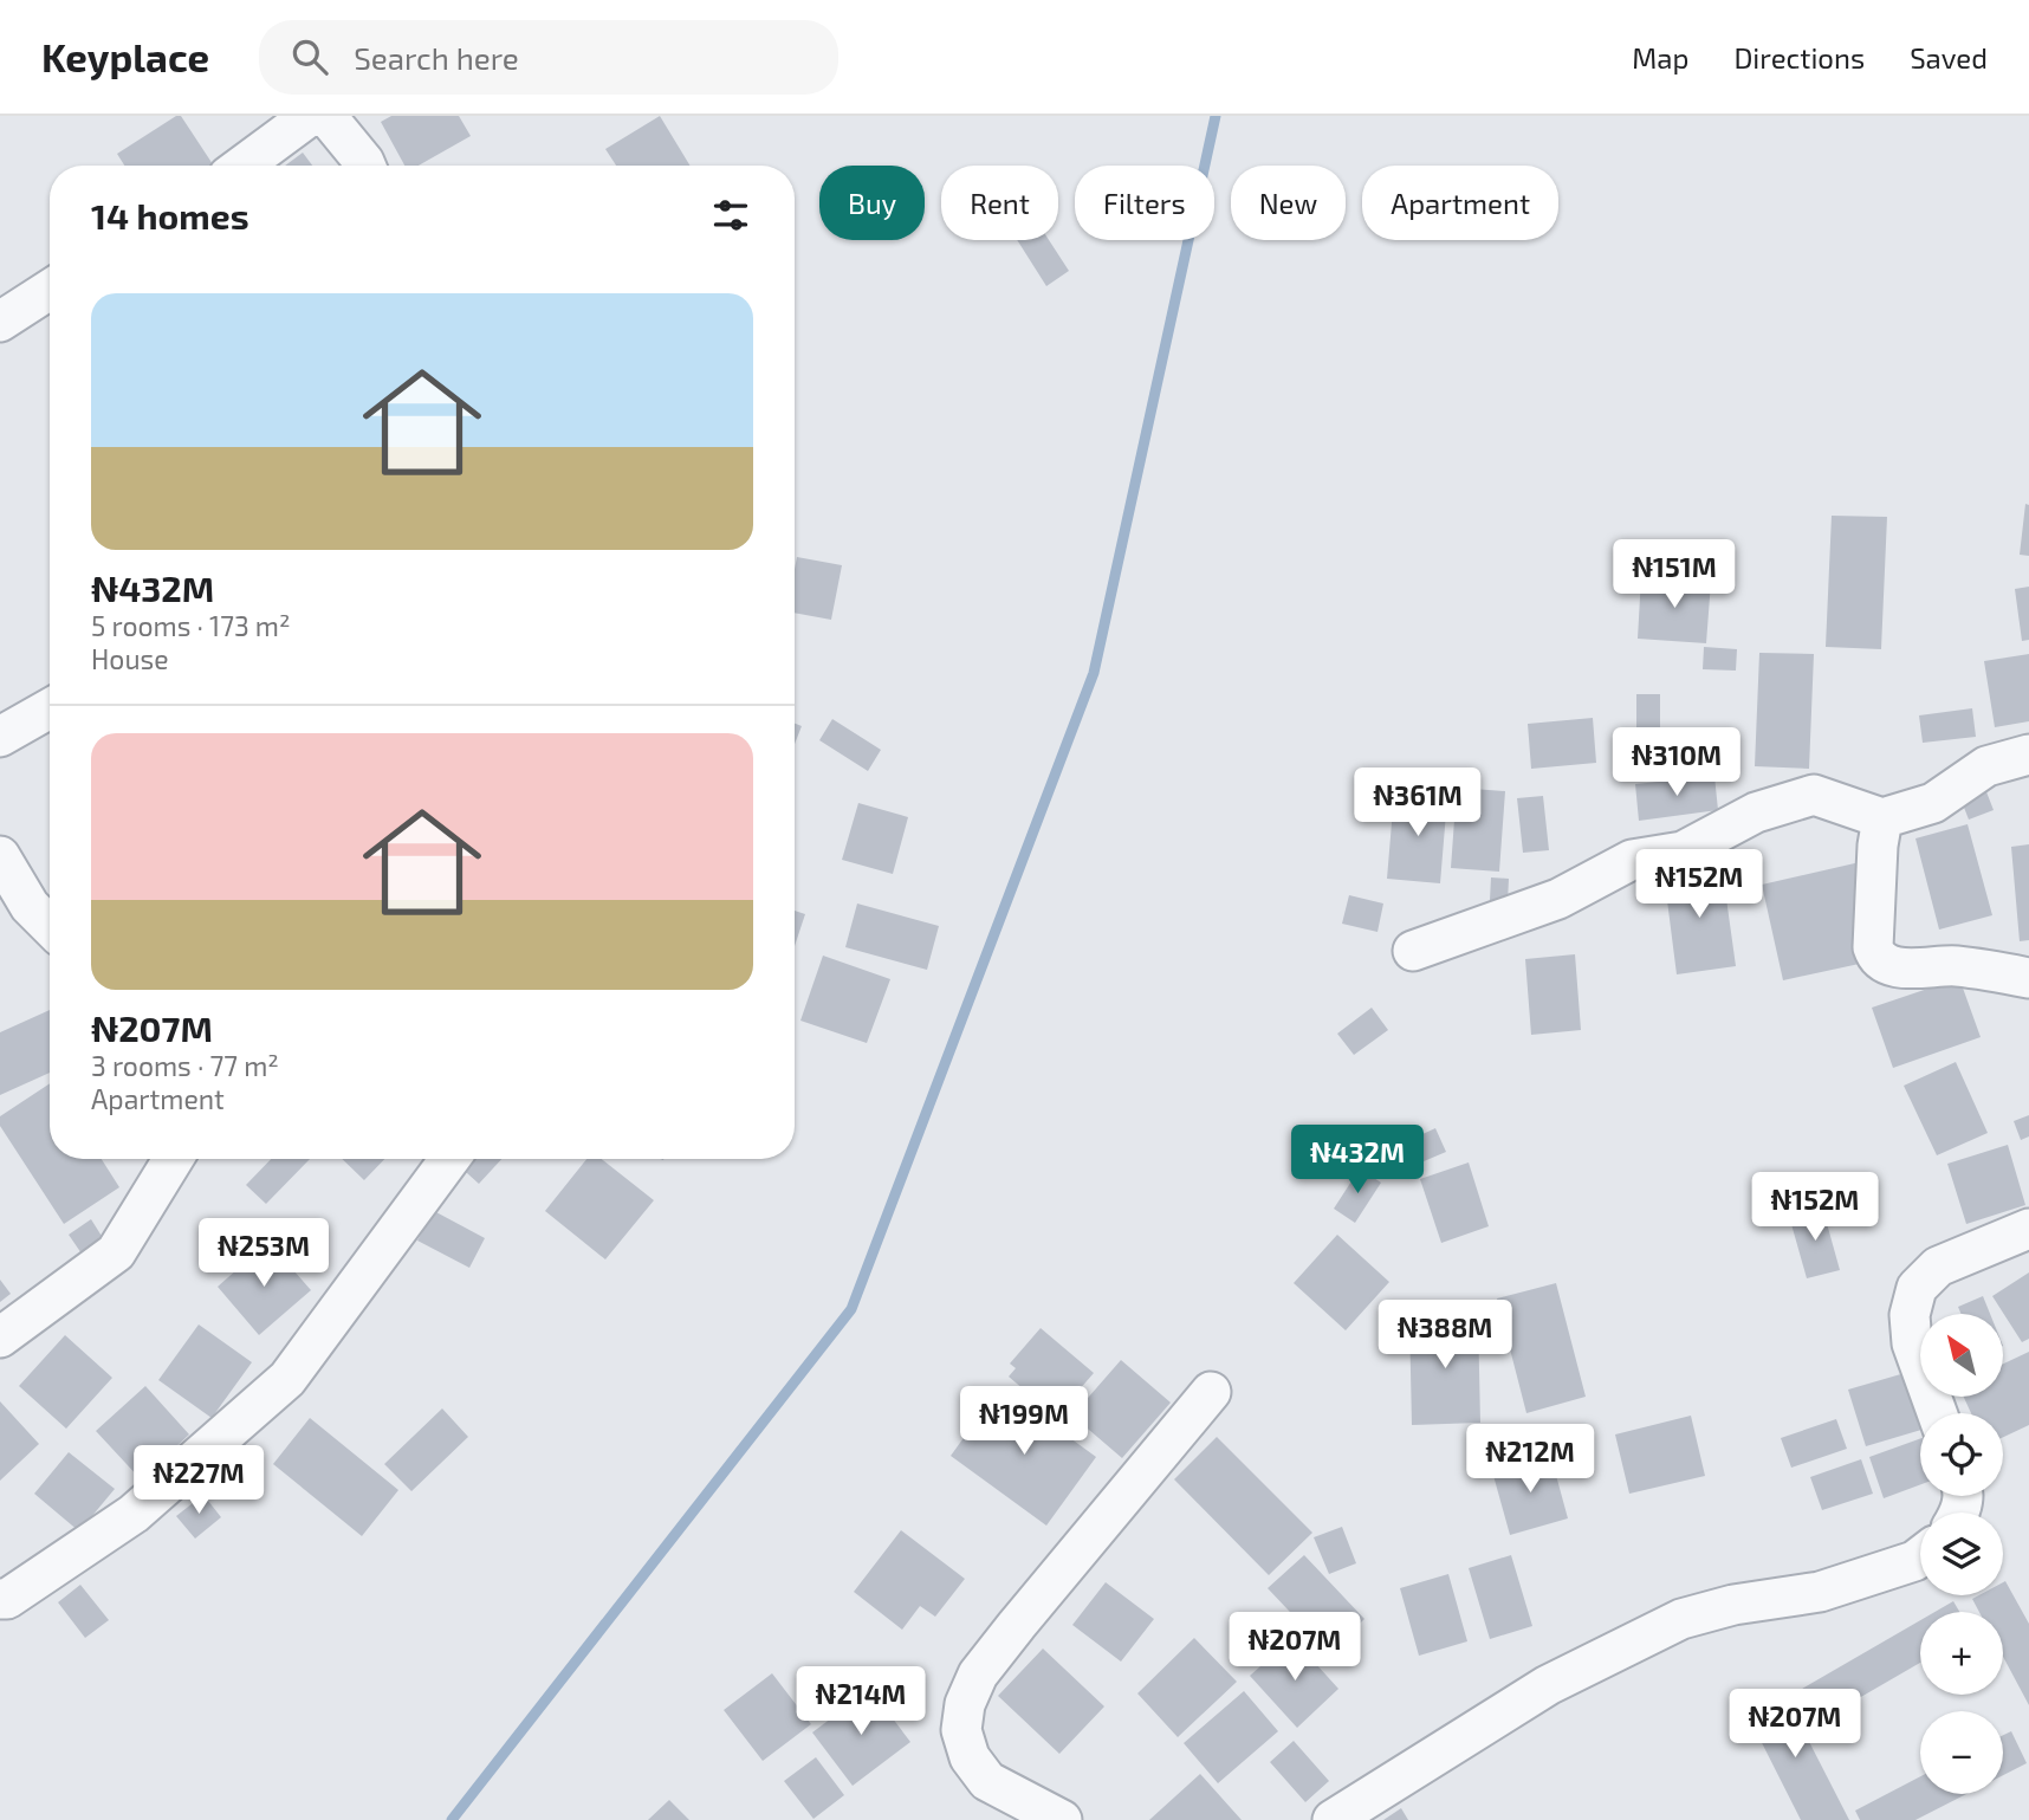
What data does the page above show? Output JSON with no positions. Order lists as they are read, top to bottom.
{
  "north": "top left",
  "page": {
    "header": "Keyplace",
    "search": "Search here",
    "nav": ["Map", "Directions", "Saved"],
    "chip": [
      "Buy",
      "Rent",
      "Filters",
      "New",
      "Apartment"
    ],
    "heading": "14 homes",
    "list": [
      {
        "name": "₦432M",
        "note": "5 rooms · 173 m² · House"
      },
      {
        "name": "₦207M",
        "note": "3 rooms · 77 m² · Apartment"
      }
    ],
    "price": [
      "₦151M",
      "₦310M",
      "₦361M",
      "₦152M",
      "₦432M",
      "₦152M",
      "₦253M",
      "₦388M",
      "₦199M",
      "₦212M",
      "₦227M",
      "₦207M",
      "₦214M",
      "₦207M"
    ],
    "map_buttons": ["+", "−"]
  }
}
